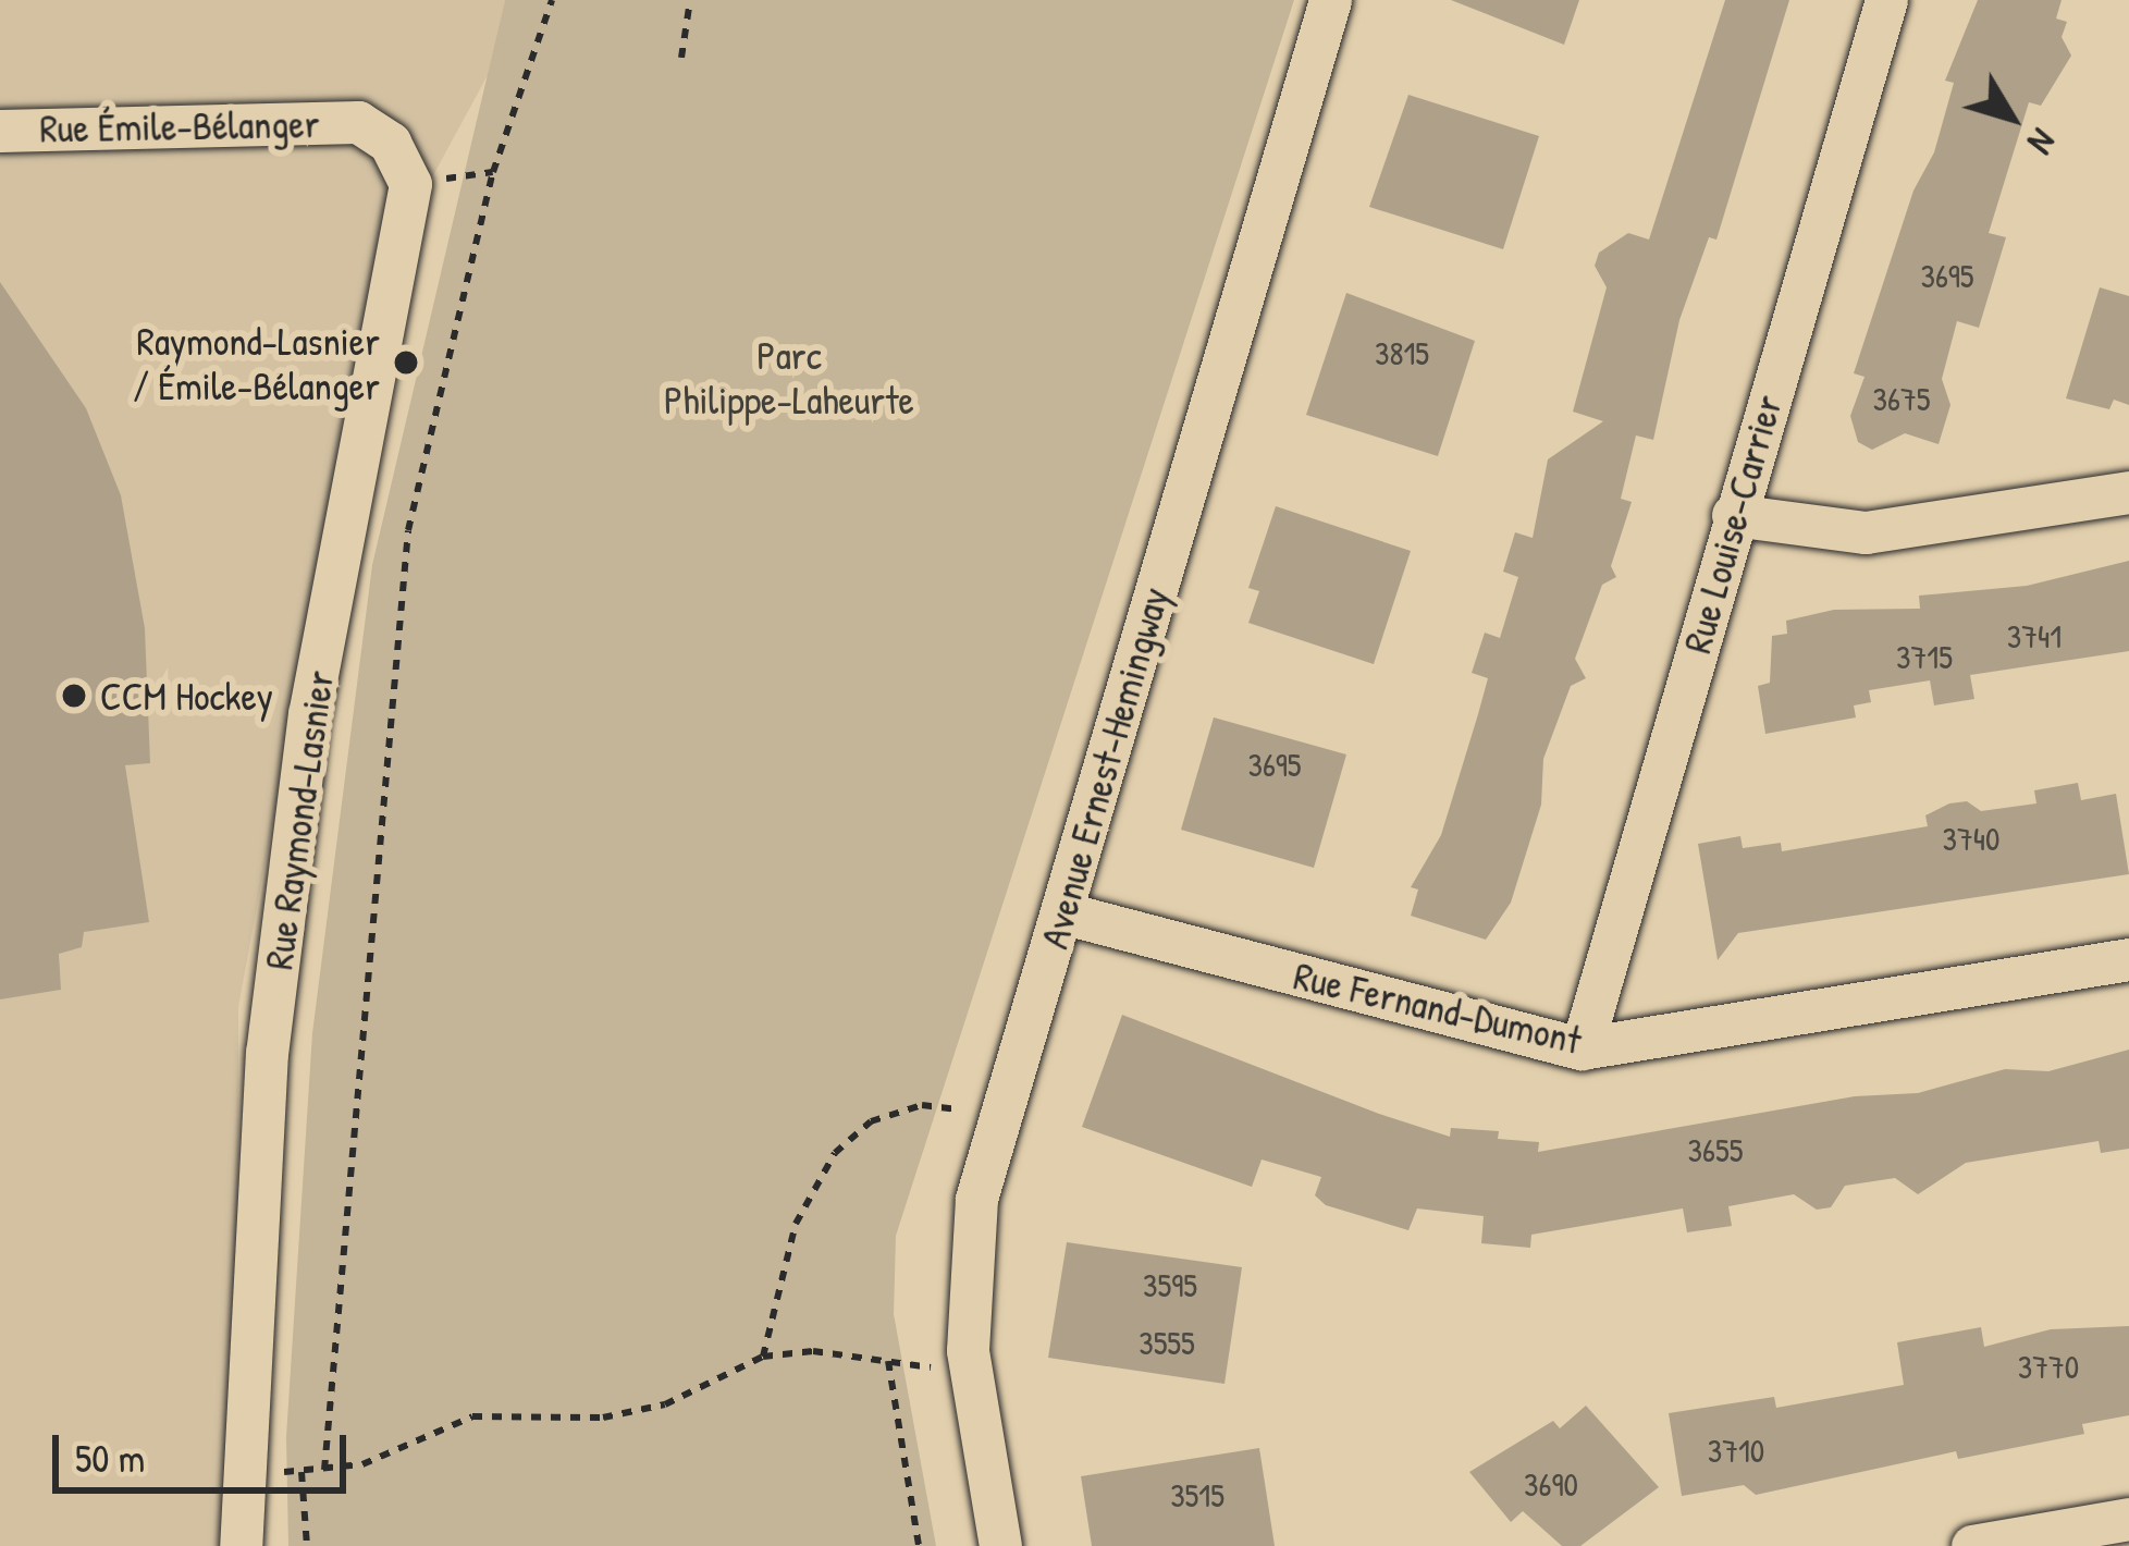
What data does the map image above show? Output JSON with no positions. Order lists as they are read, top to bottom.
{
  "streets": {
    "street": [
      "Rue Émile-Bélanger",
      "Rue Louise-Carrier",
      "Avenue Ernest-Hemingway",
      "Rue Raymond-Lasnier",
      "Rue Fernand-Dumont"
    ]
  },
  "crossings": [
    ["Rue Émile-Bélanger", "Rue Raymond-Lasnier"],
    ["Rue Louise-Carrier", "Rue Fernand-Dumont"],
    ["Avenue Ernest-Hemingway", "Rue Fernand-Dumont"]
  ],
  "parks": ["Parc Philippe-Laheurte"],
  "places": ["Raymond-Lasnier / Émile-Bélanger", "CCM Hockey"],
  "house_numbers": [
    "3695",
    "3815",
    "3675",
    "3741",
    "3715",
    "3695",
    "3740",
    "3655",
    "3595",
    "3555",
    "3770",
    "3710",
    "3690",
    "3515"
  ],
  "scale_bar": "50 m",
  "north": "bottom right"
}
